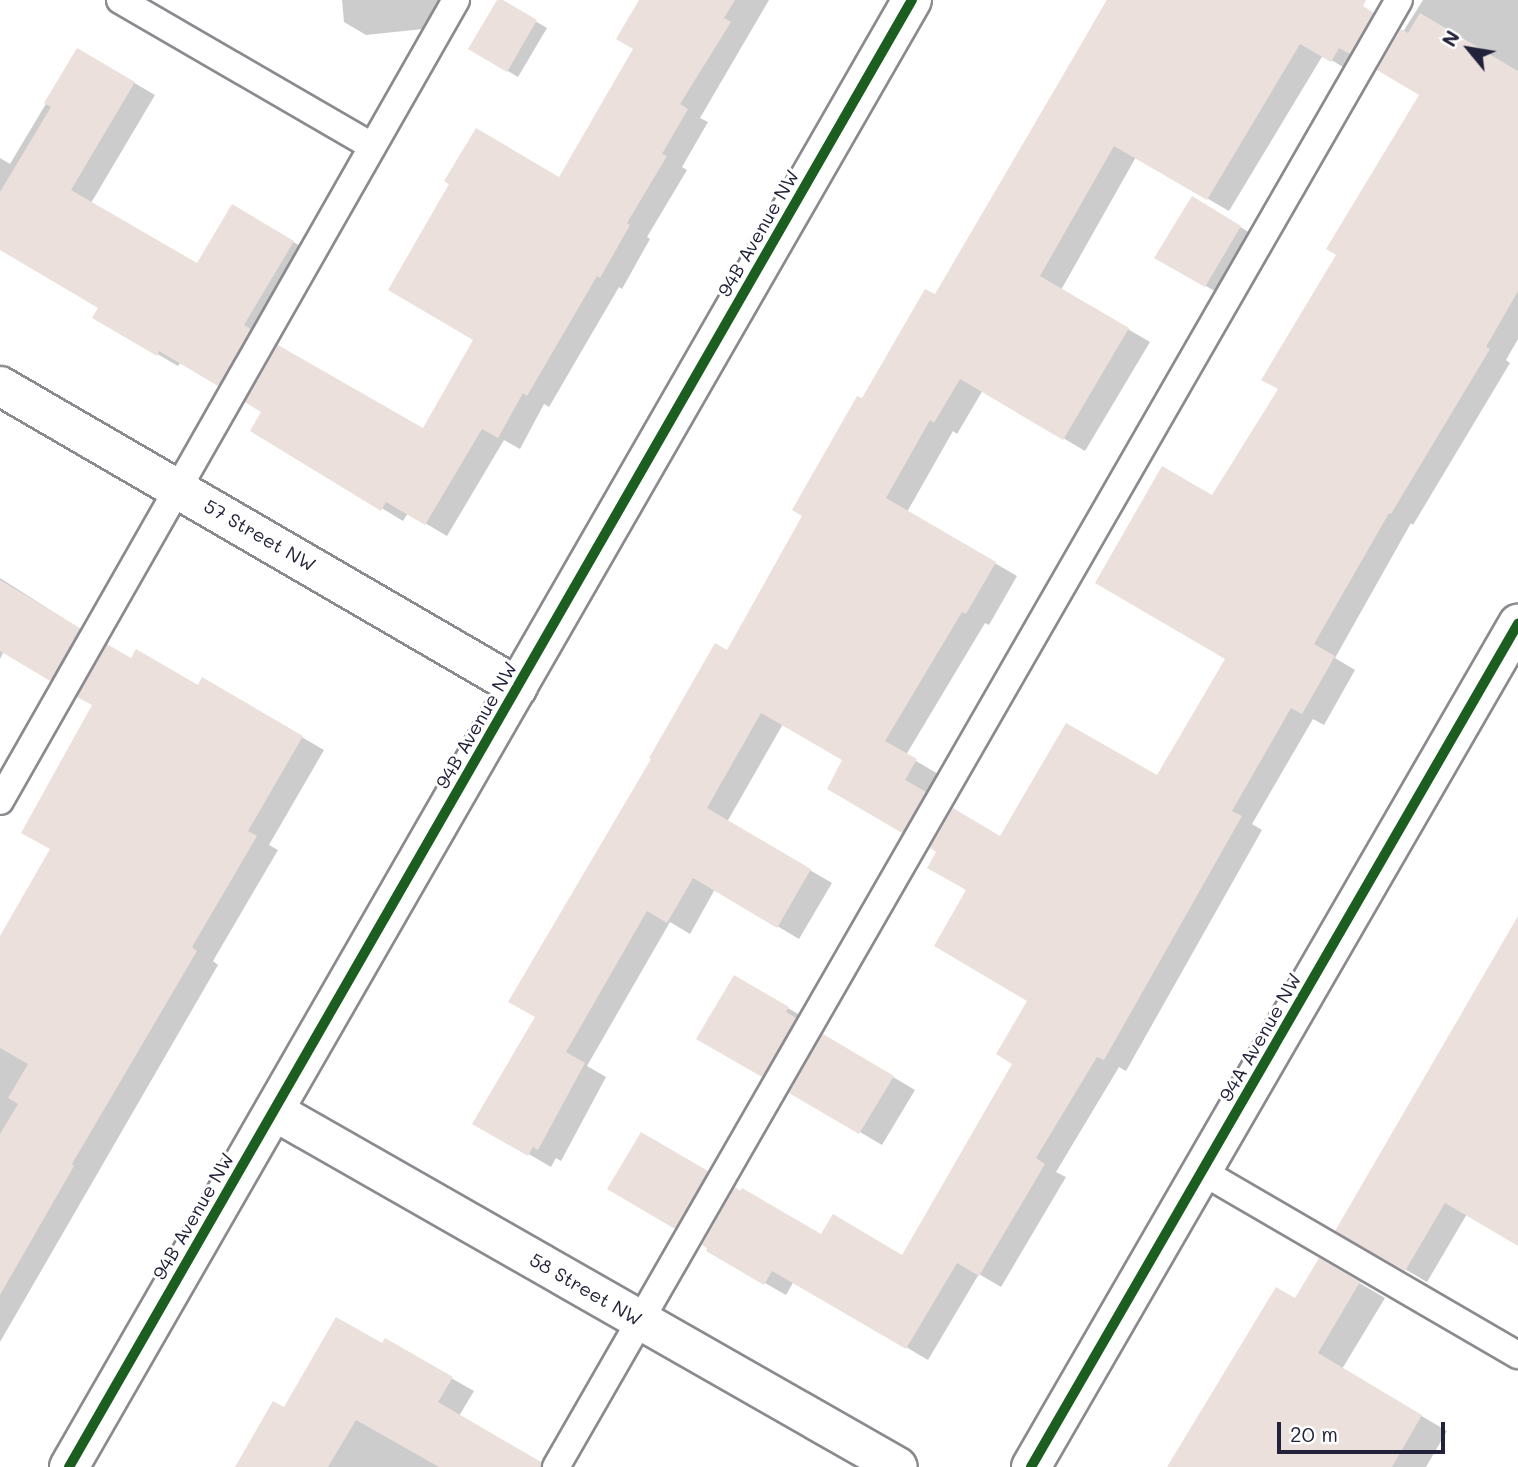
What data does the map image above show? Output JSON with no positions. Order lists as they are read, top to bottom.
{
  "streets": {
    "street": [
      "94B Avenue NW",
      "57 Street NW",
      "94A Avenue NW",
      "58 Street NW"
    ]
  },
  "crossings": [
    ["94B Avenue NW", "57 Street NW"],
    ["94B Avenue NW", "58 Street NW"]
  ],
  "scale_bar": "20 m",
  "north": "top left"
}
